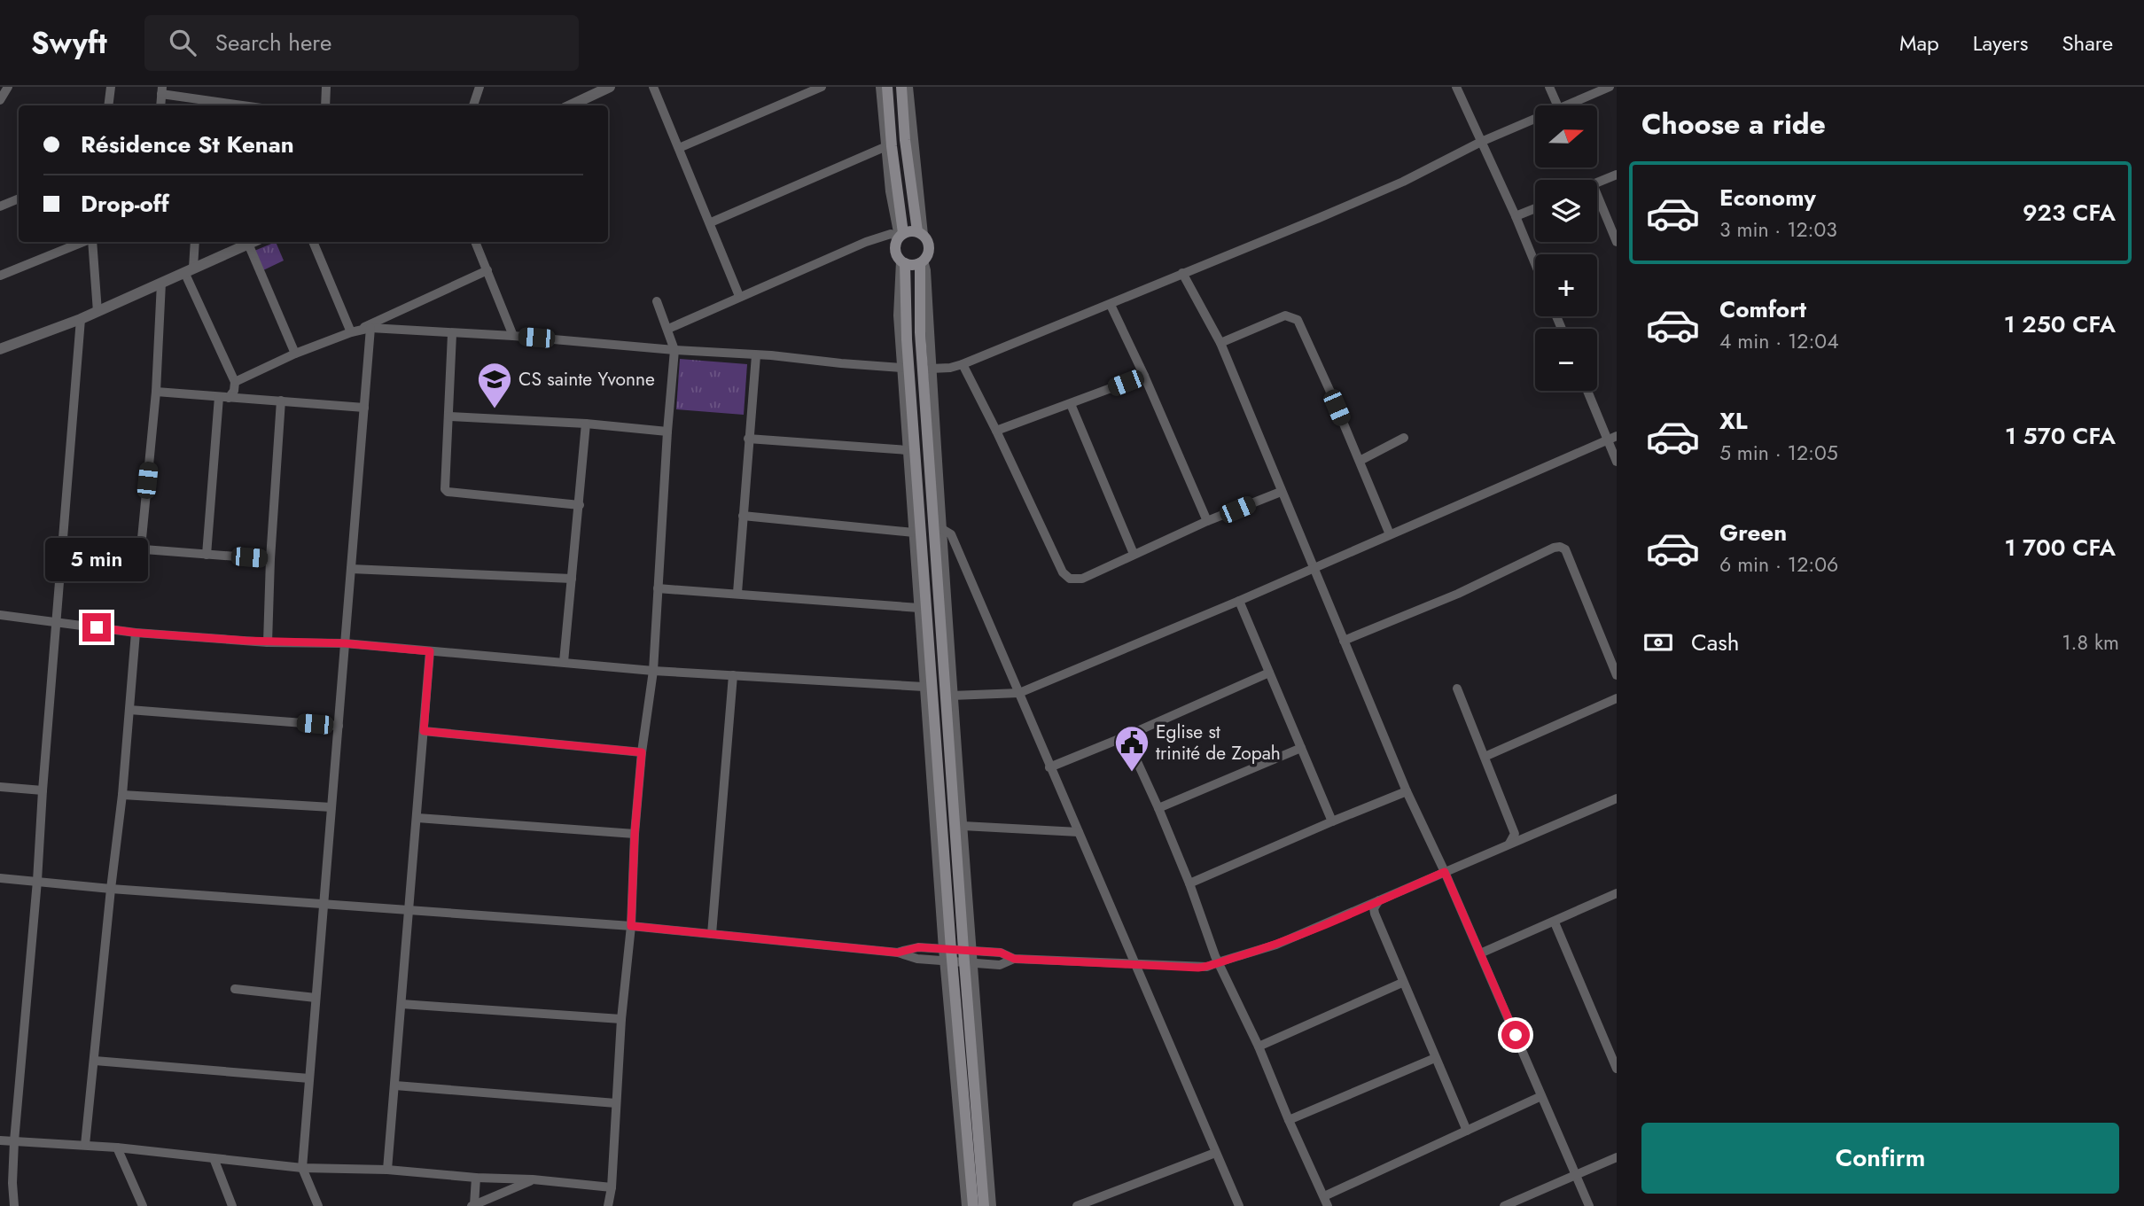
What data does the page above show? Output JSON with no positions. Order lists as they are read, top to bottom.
{
  "places": {
    "school or university": ["CS sainte Yvonne"],
    "public building": ["Eglise st trinité de Zopah"]
  },
  "north": "right",
  "page": {
    "header": "Swyft",
    "search": "Search here",
    "nav": ["Map", "Layers", "Share"],
    "heading": "Choose a ride",
    "map_buttons": ["+", "−"],
    "banner": ["Résidence St Kenan", "Drop-off"],
    "list": [
      {
        "name": "Economy",
        "note": "3 min · 12:03",
        "value": "923 CFA"
      },
      {
        "name": "Comfort",
        "note": "4 min · 12:04",
        "value": "1 250 CFA"
      },
      {
        "name": "XL",
        "note": "5 min · 12:05",
        "value": "1 570 CFA"
      },
      {
        "name": "Green",
        "note": "6 min · 12:06",
        "value": "1 700 CFA"
      }
    ],
    "bubble": "5 min",
    "pay": ["Cash", "1.8 km"],
    "buttons": "Confirm"
  }
}
